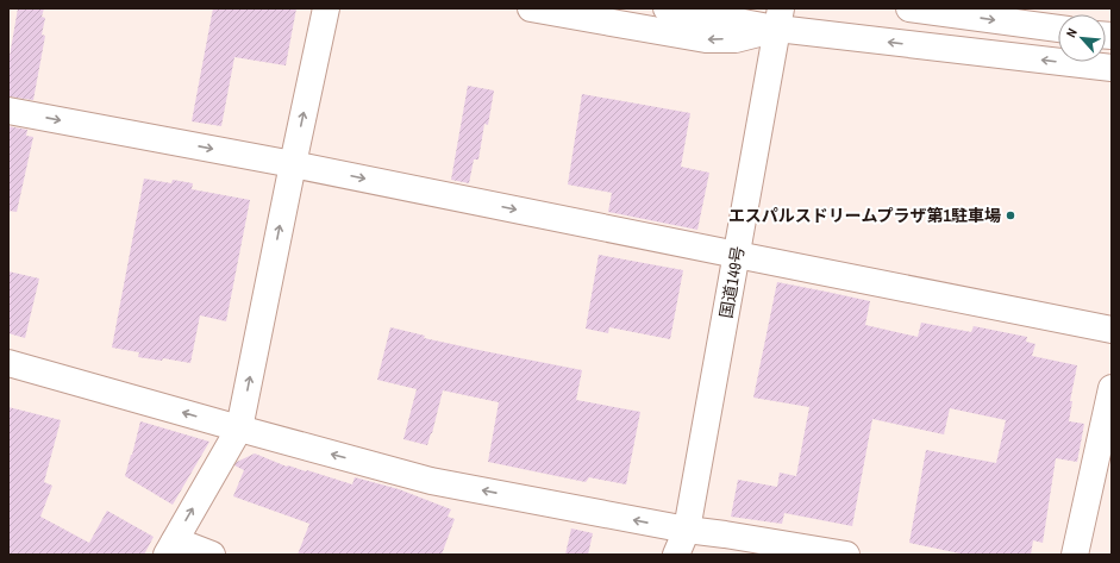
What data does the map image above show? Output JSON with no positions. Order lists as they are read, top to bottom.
{
  "streets": {
    "main road": ["国道149号"]
  },
  "places": ["エスパルスドリームプラザ第1駐車場"],
  "north": "top left"
}
